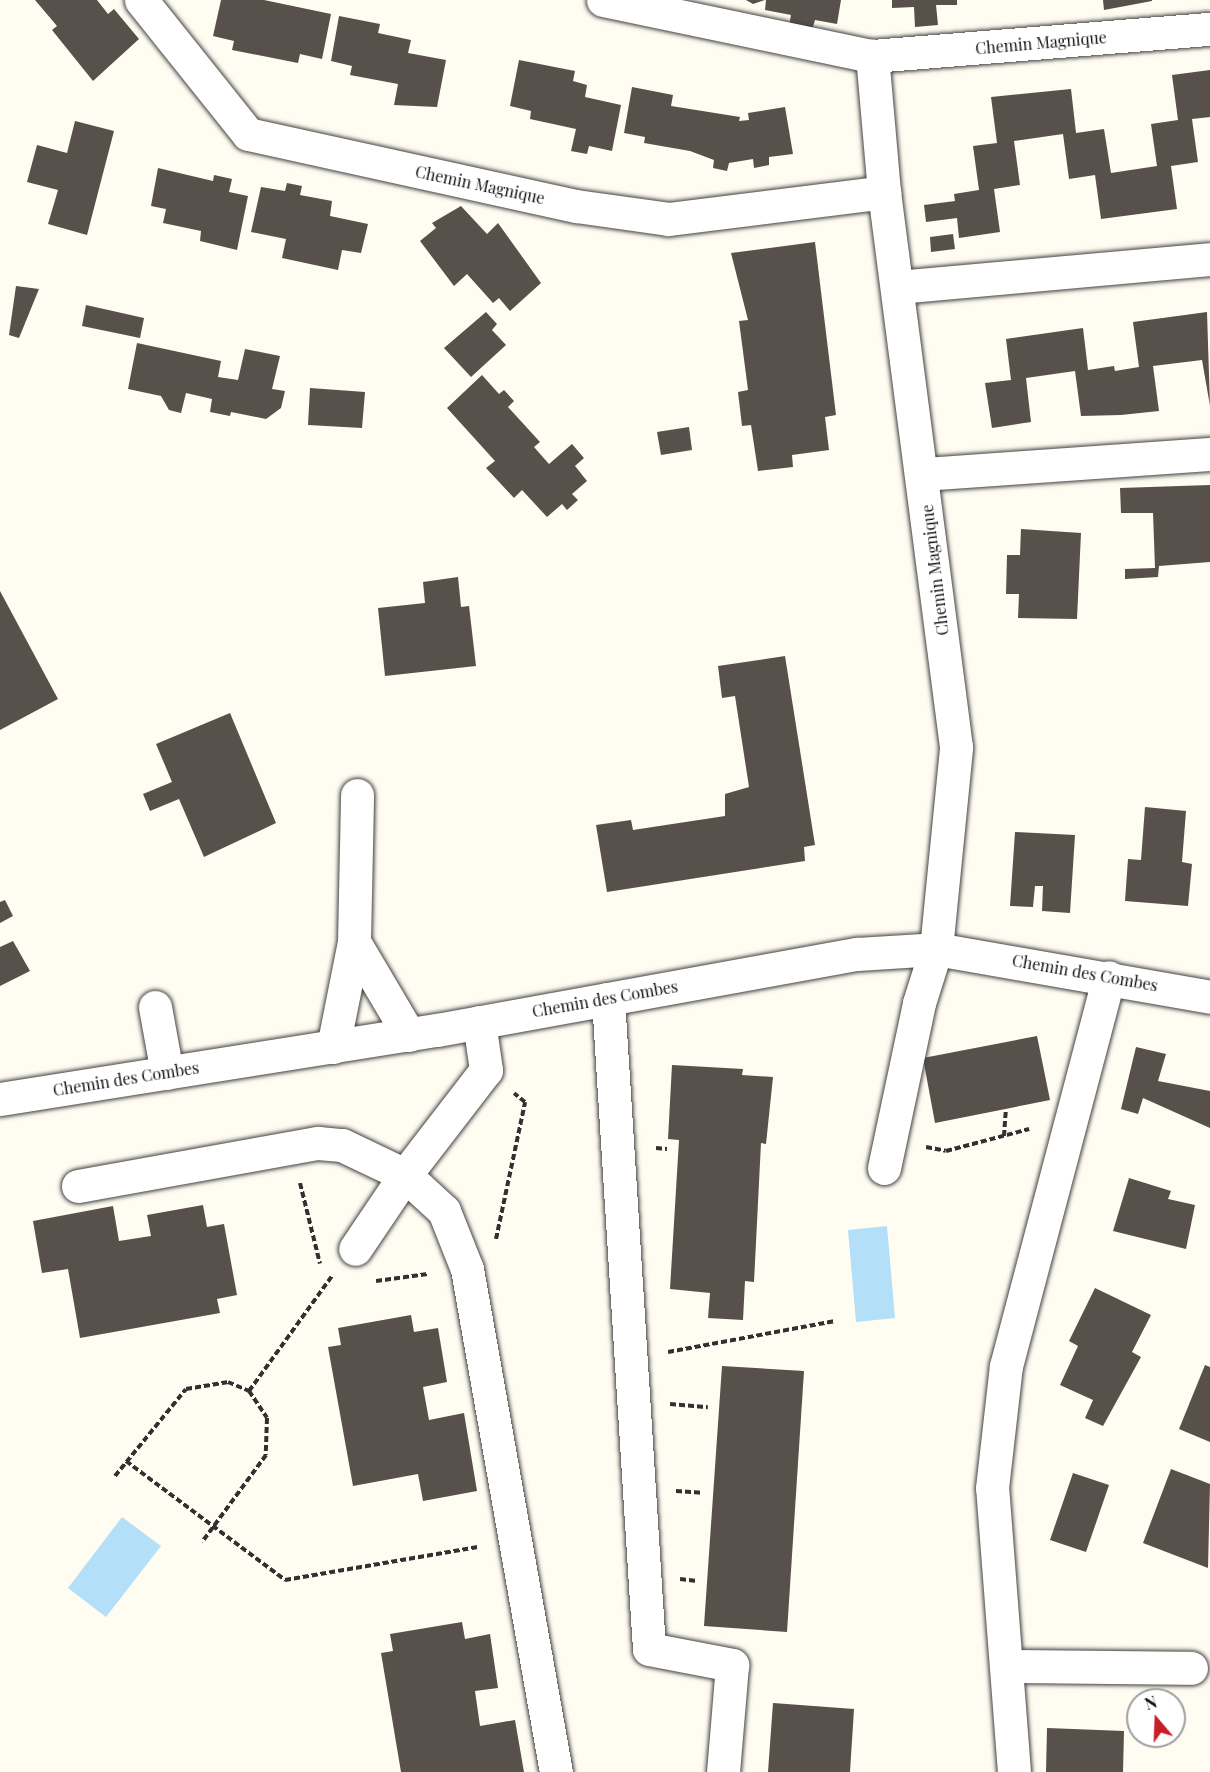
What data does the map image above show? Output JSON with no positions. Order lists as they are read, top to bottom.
{
  "streets": {
    "street": ["Chemin Magnique", "Chemin des Combes"]
  },
  "crossings": [
    ["Chemin Magnique", "Chemin des Combes"]
  ],
  "north": "top"
}
